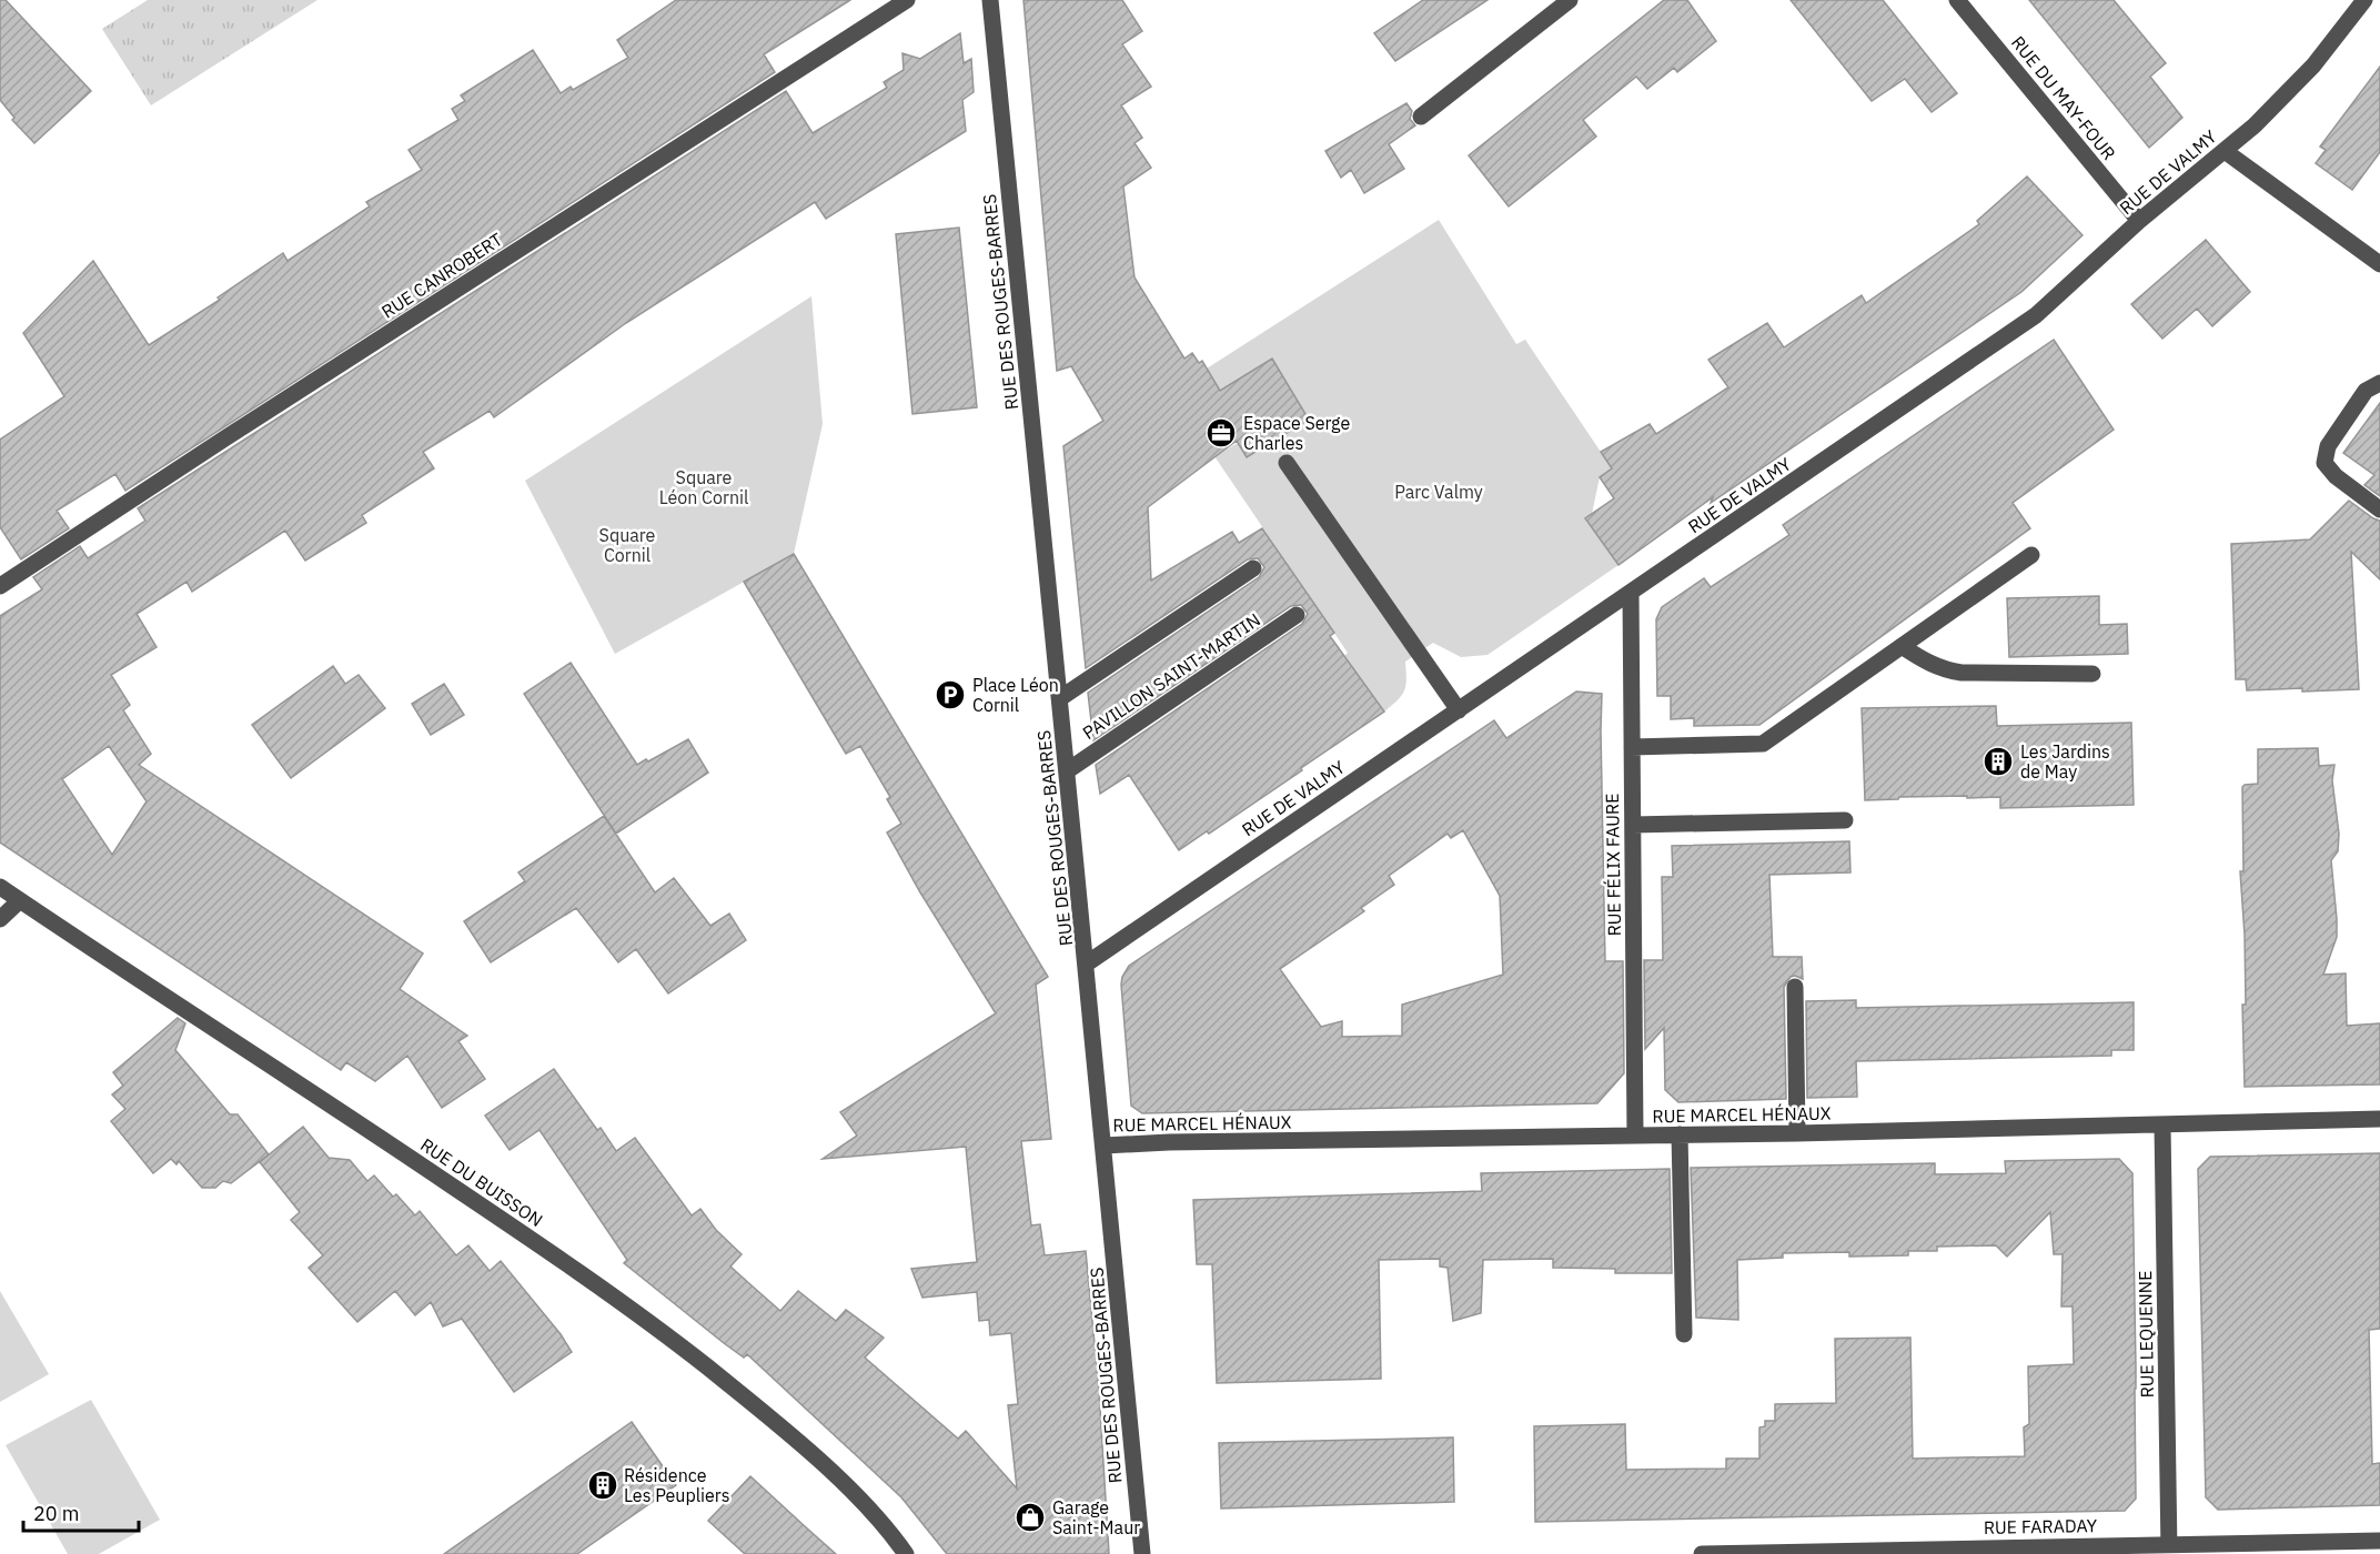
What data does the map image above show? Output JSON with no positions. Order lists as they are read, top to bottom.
{
  "streets": {
    "street": [
      "RUE DU MAY-FOUR",
      "RUE DE VALMY",
      "RUE CANROBERT",
      "RUE DES ROUGES-BARRES",
      "PAVILLON SAINT-MARTIN",
      "RUE FÉLIX FAURE",
      "RUE MARCEL HÉNAUX",
      "RUE DU BUISSON",
      "RUE LEQUENNE",
      "RUE FARADAY"
    ]
  },
  "crossings": [
    ["RUE DU MAY-FOUR", "RUE DE VALMY"],
    ["RUE DE VALMY", "RUE DES ROUGES-BARRES"],
    ["RUE DE VALMY", "RUE FÉLIX FAURE"],
    ["RUE DES ROUGES-BARRES", "PAVILLON SAINT-MARTIN"],
    ["RUE DES ROUGES-BARRES", "RUE MARCEL HÉNAUX"],
    ["RUE FÉLIX FAURE", "RUE MARCEL HÉNAUX"],
    ["RUE MARCEL HÉNAUX", "RUE LEQUENNE"],
    ["RUE LEQUENNE", "RUE FARADAY"]
  ],
  "parks": ["Square Léon Cornil", "Parc Valmy", "Square Cornil"],
  "places": {
    "office": ["Espace Serge Charles"],
    "parking": ["Place Léon Cornil"],
    "building": ["Les Jardins de May", "Résidence Les Peupliers"],
    "shop": ["Garage Saint-Maur"]
  },
  "scale_bar": "20 m"
}
